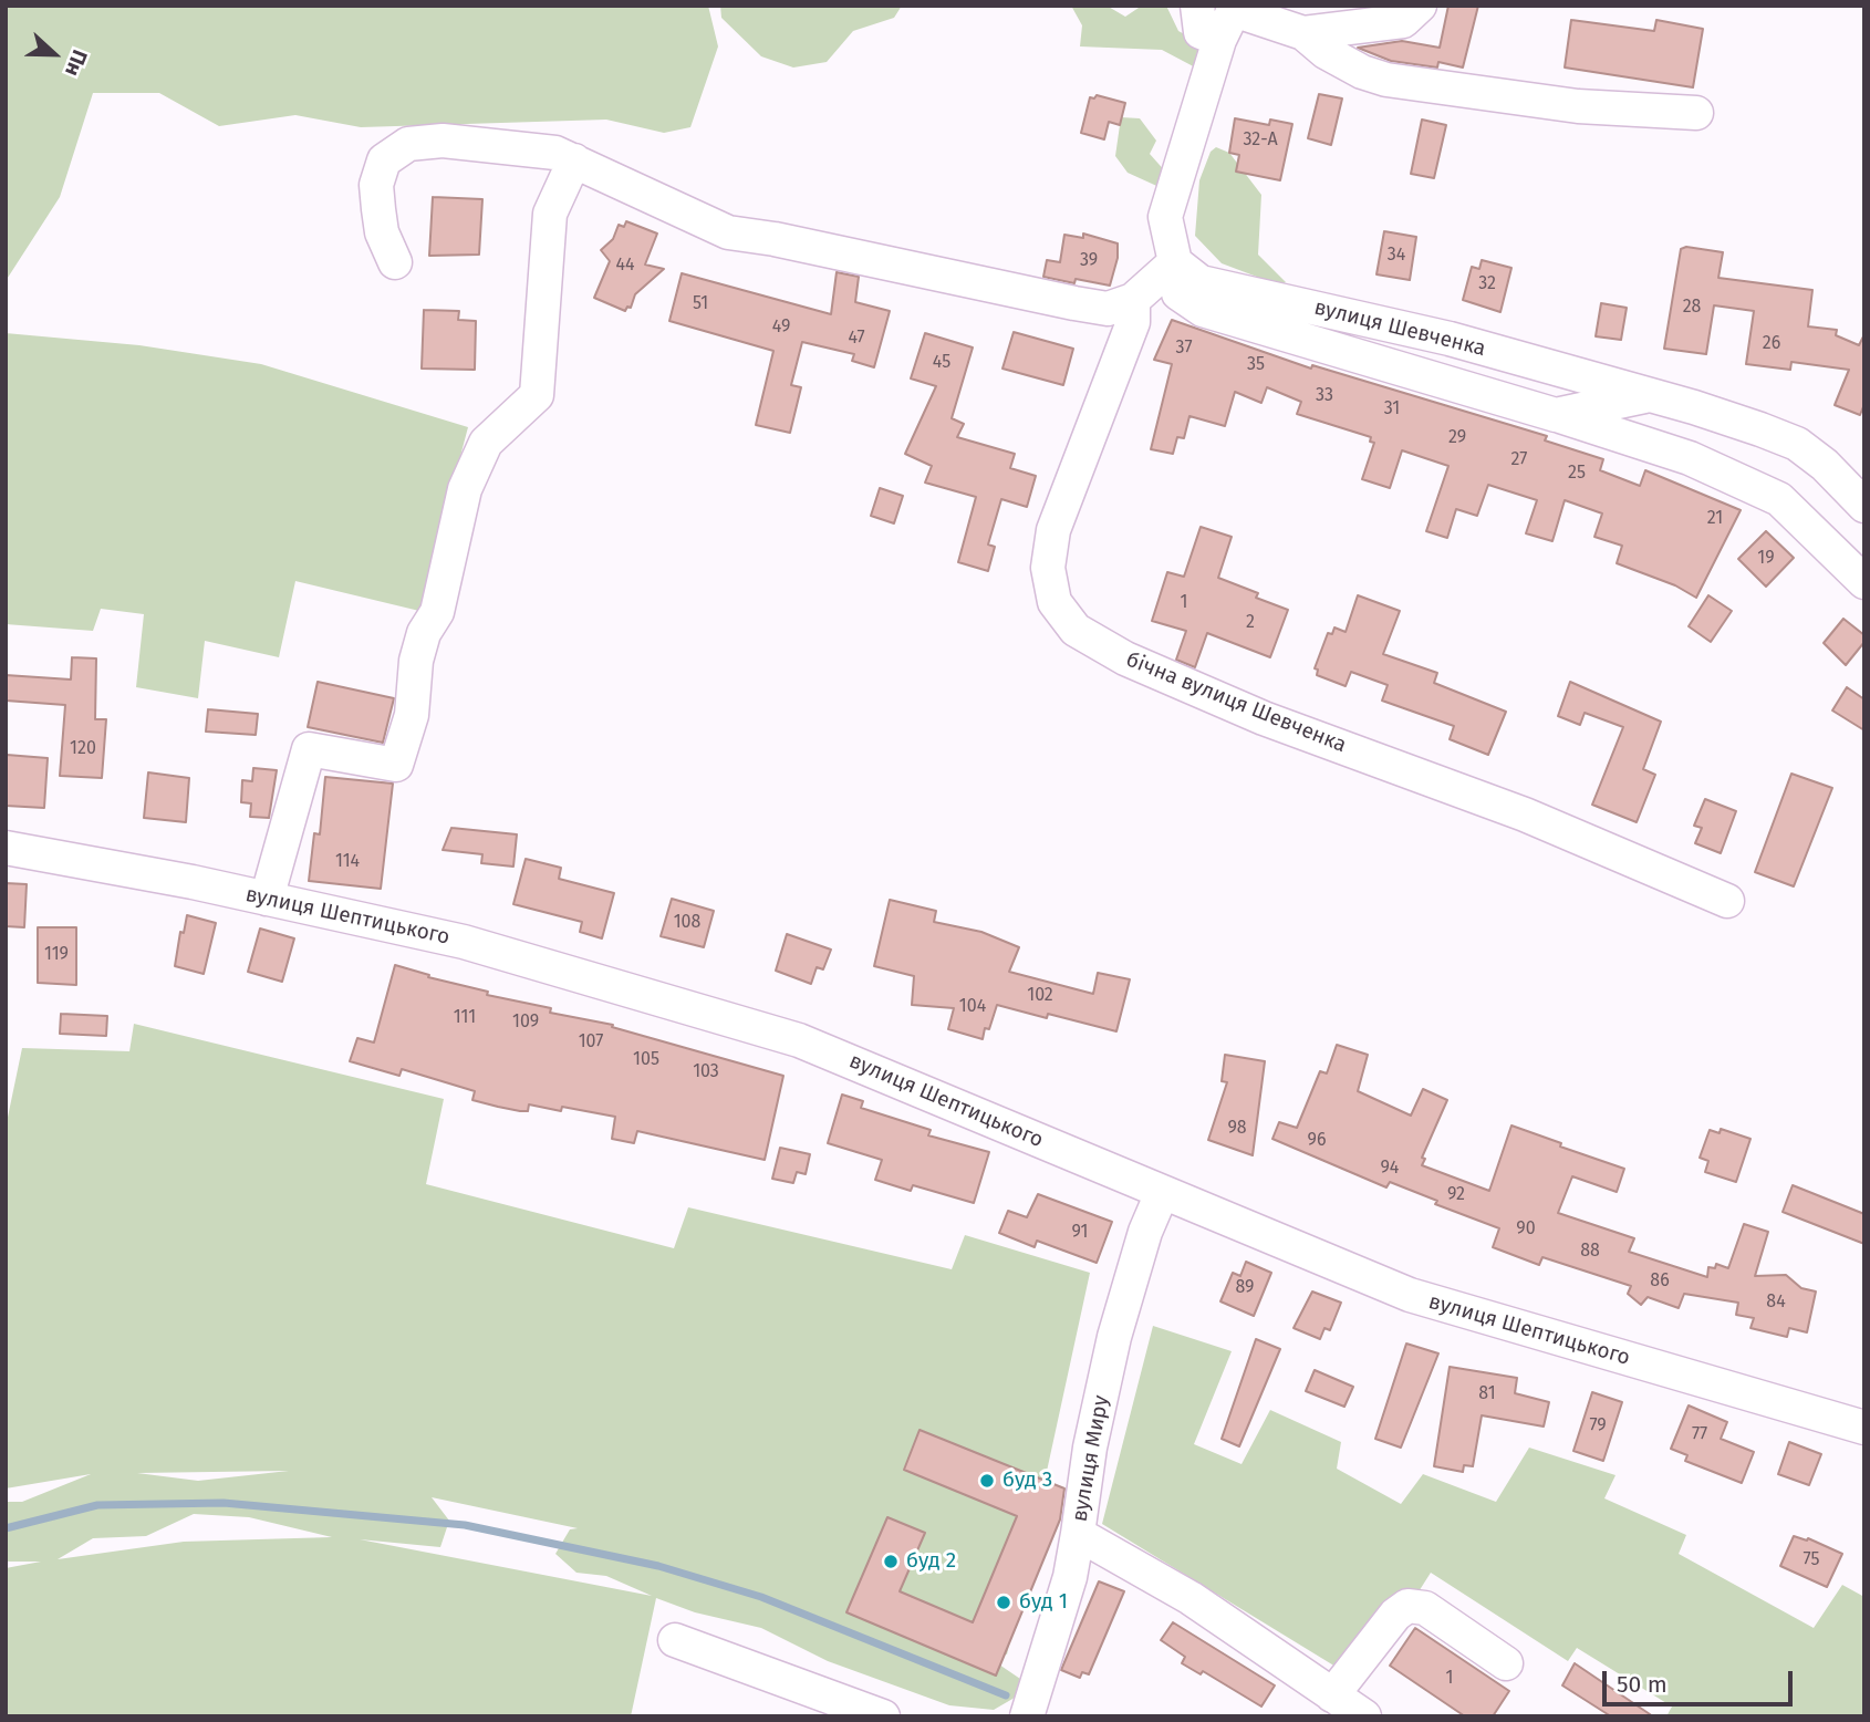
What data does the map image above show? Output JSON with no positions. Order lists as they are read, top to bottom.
{
  "streets": {
    "street": [
      "вулиця Шевченка",
      "бічна вулиця Шевченка",
      "вулиця Шептицького",
      "вулиця Миру"
    ]
  },
  "crossings": [
    ["вулиця Шептицького", "вулиця Миру"]
  ],
  "places": ["буд 3", "буд 2", "буд 1"],
  "house_numbers": [
    "32-А",
    "34",
    "39",
    "44",
    "32",
    "51",
    "28",
    "49",
    "47",
    "26",
    "37",
    "45",
    "35",
    "33",
    "31",
    "29",
    "27",
    "25",
    "21",
    "19",
    "1",
    "2",
    "120",
    "114",
    "108",
    "119",
    "102",
    "104",
    "111",
    "109",
    "107",
    "105",
    "103",
    "98",
    "96",
    "94",
    "92",
    "90",
    "91",
    "88",
    "86",
    "89",
    "84",
    "81",
    "79",
    "77",
    "75",
    "1"
  ],
  "scale_bar": "50 m",
  "north": "right"
}
